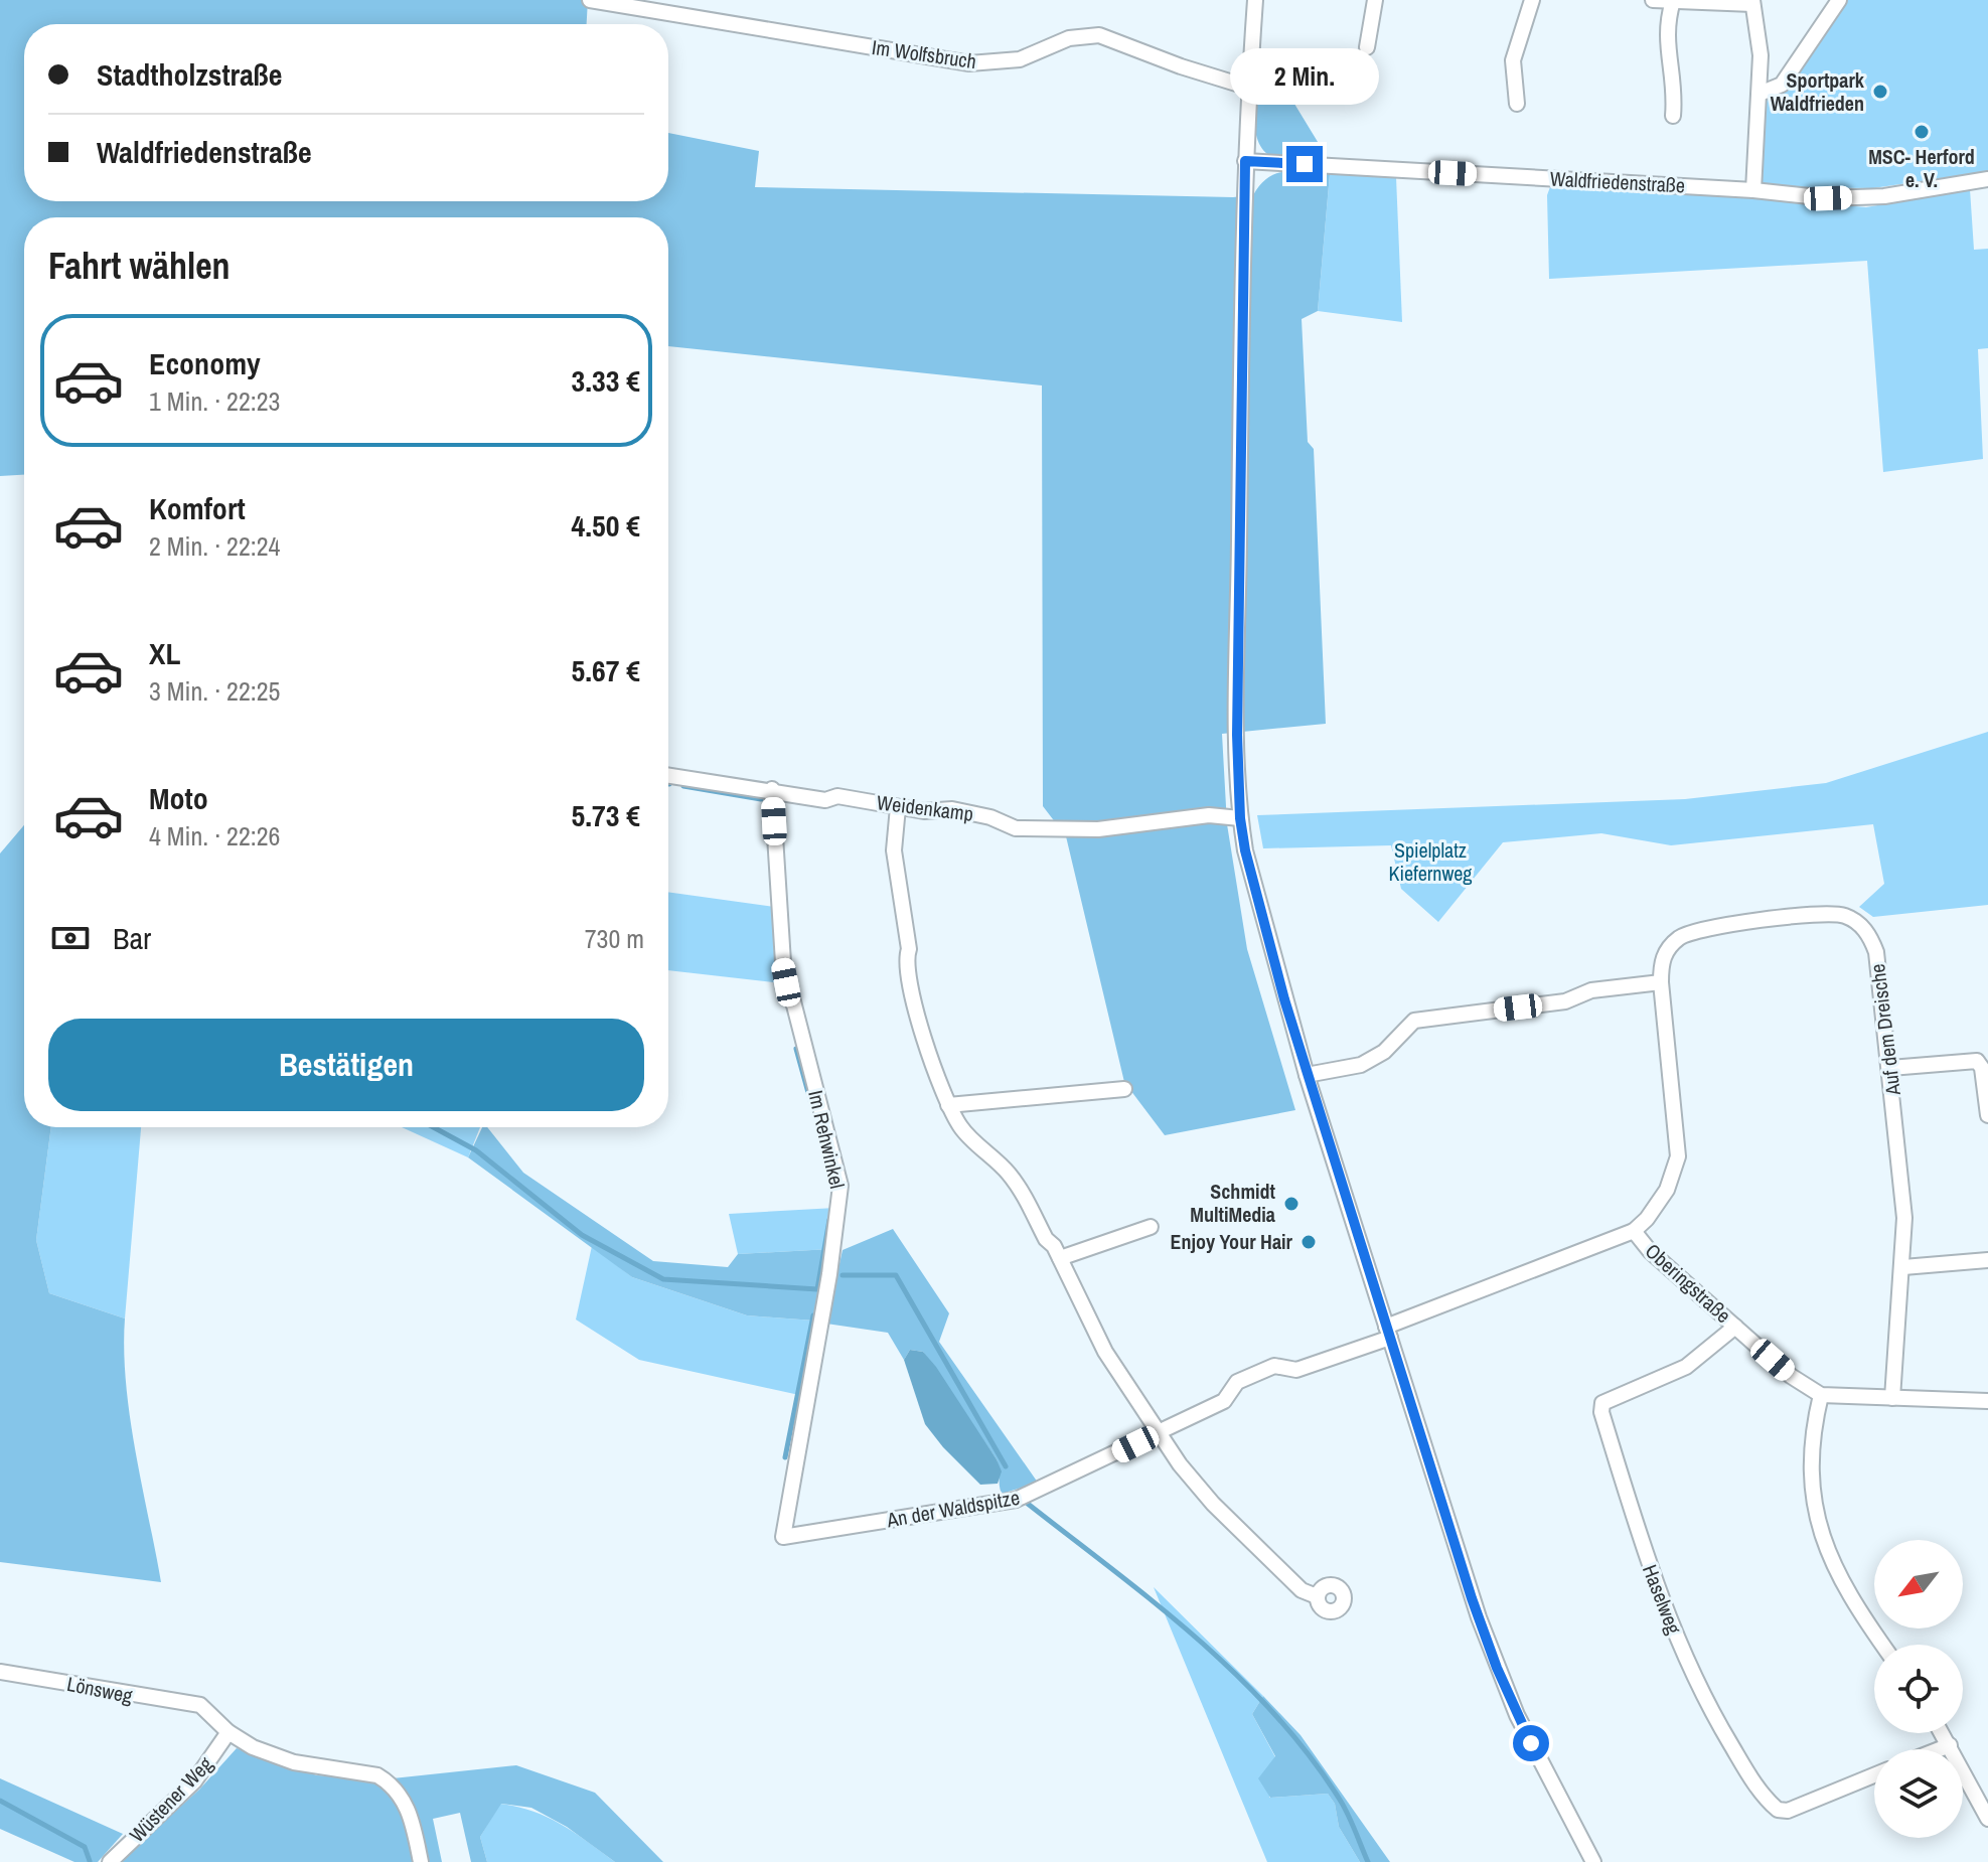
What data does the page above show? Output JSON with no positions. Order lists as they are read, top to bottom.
{
  "streets": {
    "street": [
      "Im Wolfsbruch",
      "Waldfriedenstraße",
      "Weidenkamp",
      "Auf dem Dreische",
      "Im Rehwinkel",
      "Oberingstraße",
      "An der Waldspitze",
      "Haselweg",
      "Lönsweg",
      "Wüstener Weg"
    ]
  },
  "crossings": [
    ["Weidenkamp", "Im Rehwinkel"],
    ["Auf dem Dreische", "Oberingstraße"],
    ["Im Rehwinkel", "An der Waldspitze"],
    ["Oberingstraße", "An der Waldspitze"],
    ["Oberingstraße", "Haselweg"],
    ["Lönsweg", "Wüstener Weg"]
  ],
  "parks": ["Spielplatz Kiefernweg"],
  "places": [
    "Sportpark Waldfrieden",
    "MSC- Herford e. V.",
    "Schmidt MultiMedia",
    "Enjoy Your Hair"
  ],
  "north": "bottom left",
  "page": {
    "banner": ["Stadtholzstraße", "Waldfriedenstraße"],
    "bubble": "2 Min.",
    "heading": "Fahrt wählen",
    "list": [
      {
        "name": "Economy",
        "note": "1 Min. · 22:23",
        "value": "3.33 €"
      },
      {
        "name": "Komfort",
        "note": "2 Min. · 22:24",
        "value": "4.50 €"
      },
      {
        "name": "XL",
        "note": "3 Min. · 22:25",
        "value": "5.67 €"
      },
      {
        "name": "Moto",
        "note": "4 Min. · 22:26",
        "value": "5.73 €"
      }
    ],
    "pay": ["Bar", "730 m"],
    "buttons": "Bestätigen"
  }
}
